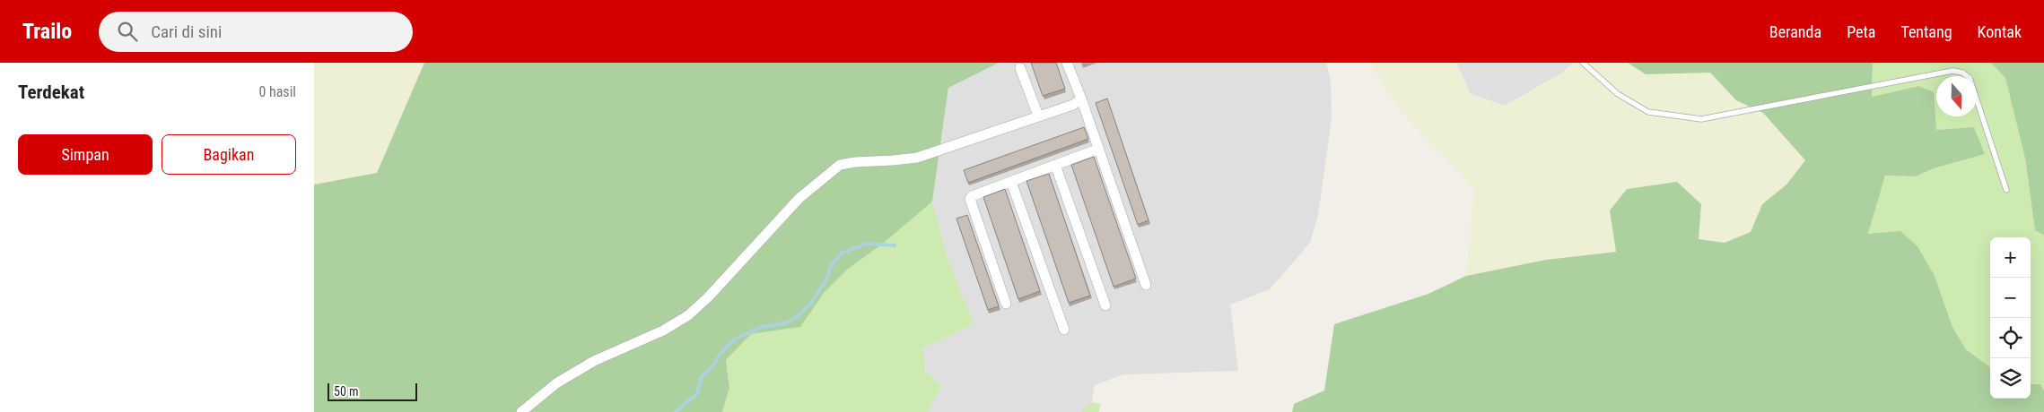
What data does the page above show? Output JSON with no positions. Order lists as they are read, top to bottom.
{
  "scale_bar": "50 m",
  "north": "bottom",
  "page": {
    "header": "Trailo",
    "search": "Cari di sini",
    "nav": [
      "Beranda",
      "Peta",
      "Tentang",
      "Kontak"
    ],
    "heading": ["Terdekat", "0 hasil"],
    "buttons": ["Simpan", "Bagikan"],
    "map_buttons": ["+", "−"],
    "scale": "50 m"
  }
}
